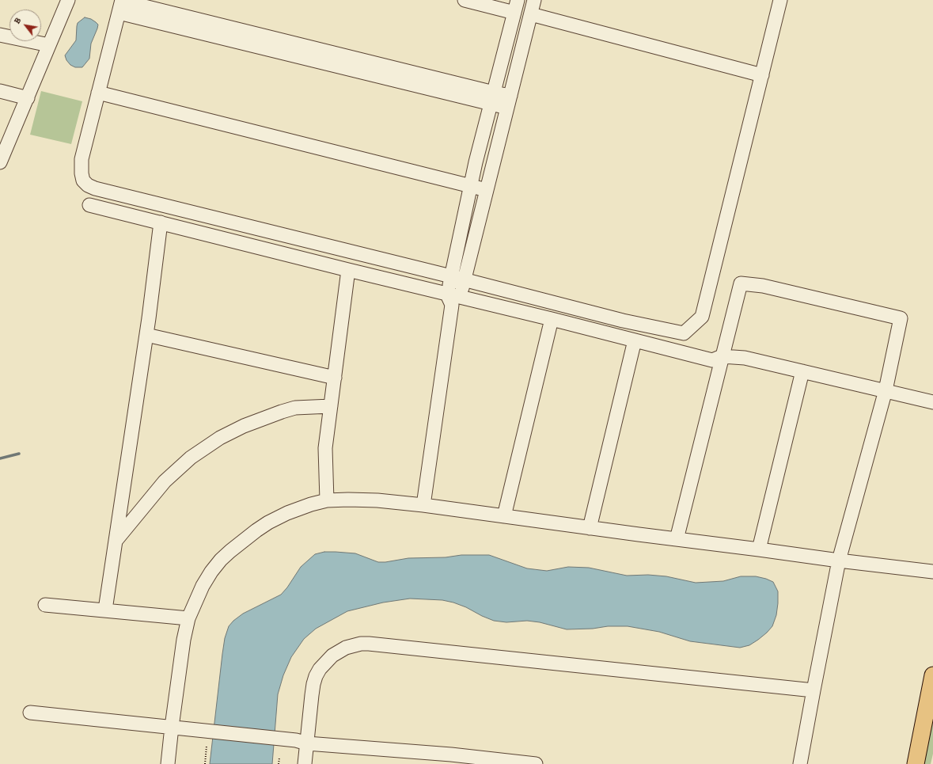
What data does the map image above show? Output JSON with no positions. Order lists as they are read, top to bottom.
{
  "north": "top left"
}
